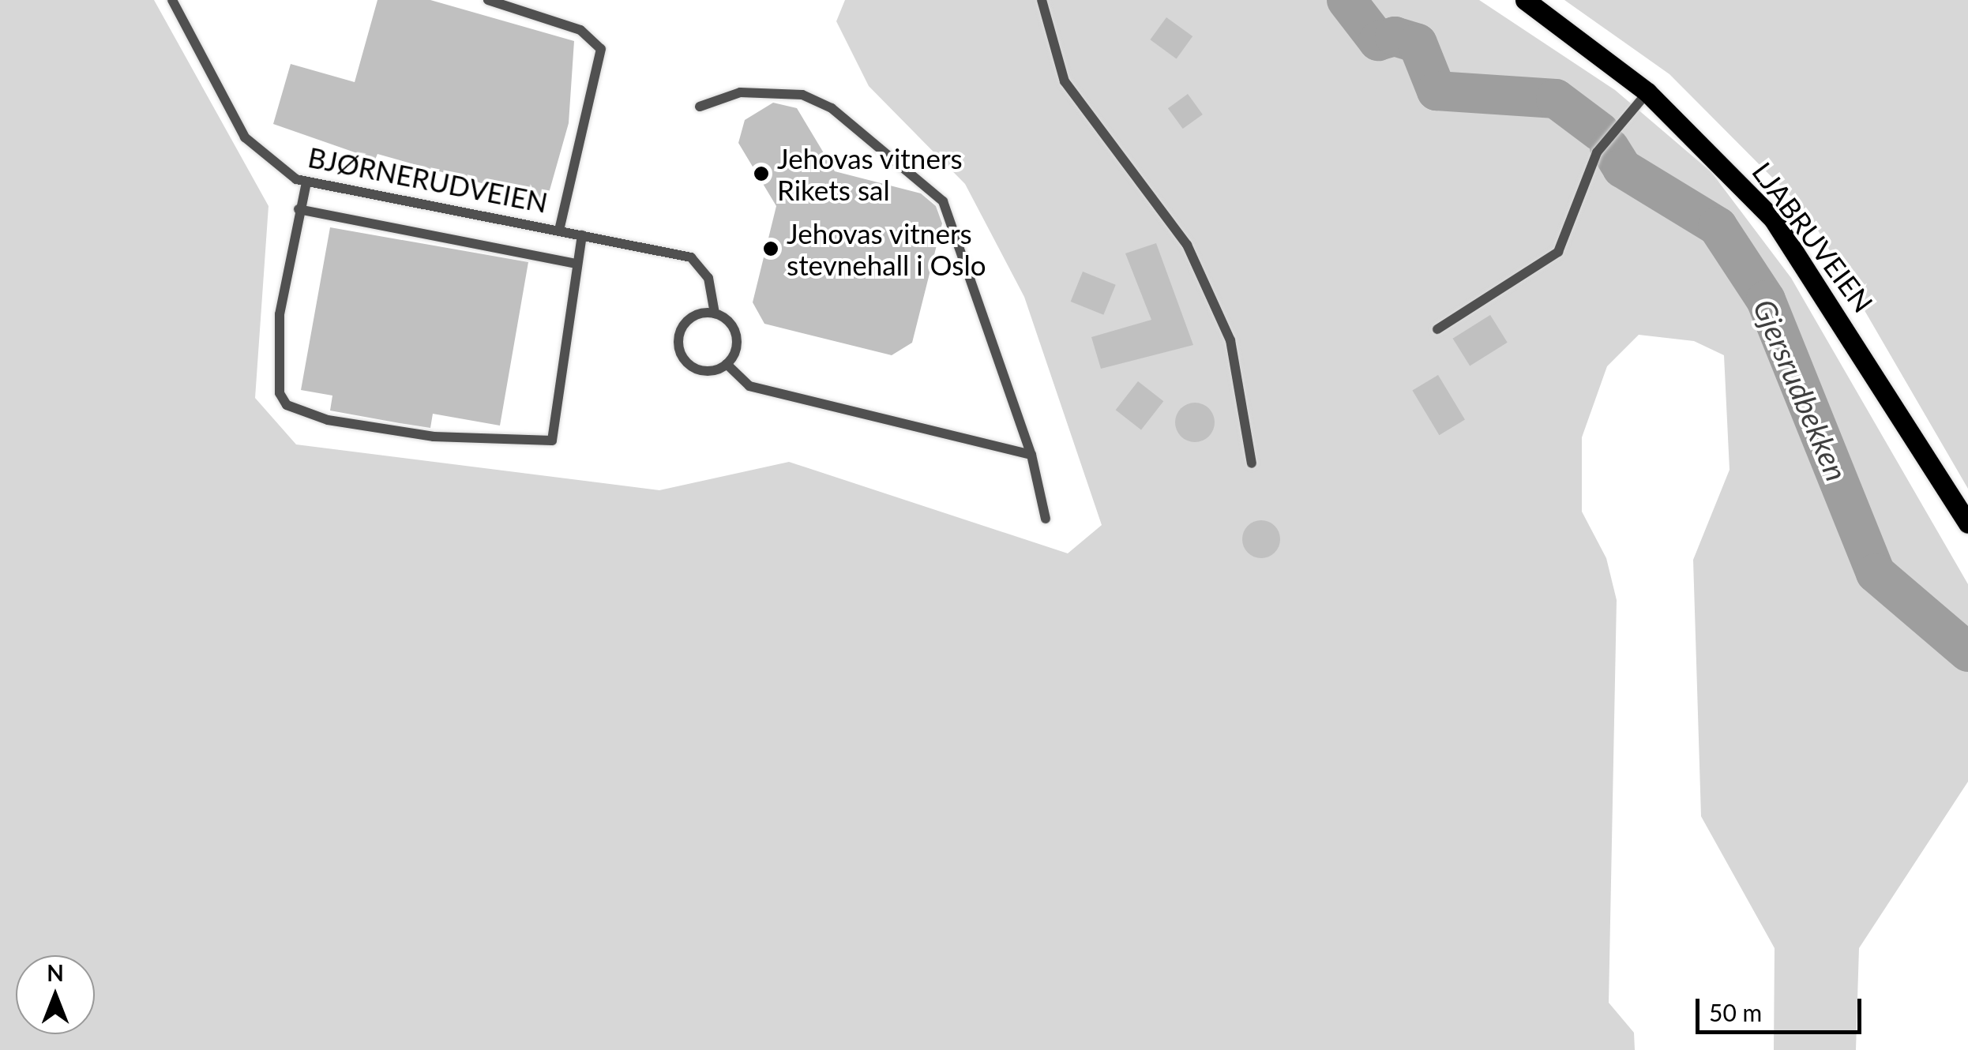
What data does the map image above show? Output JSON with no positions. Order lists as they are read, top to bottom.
{
  "streets": {
    "main road": ["LJABRUVEIEN"],
    "lane": ["BJØRNERUDVEIEN"]
  },
  "water": ["Gjersrudbekken"],
  "places": ["Jehovas vitners Rikets sal", "Jehovas vitners stevnehall i Oslo"],
  "scale_bar": "50 m",
  "north": "top"
}
